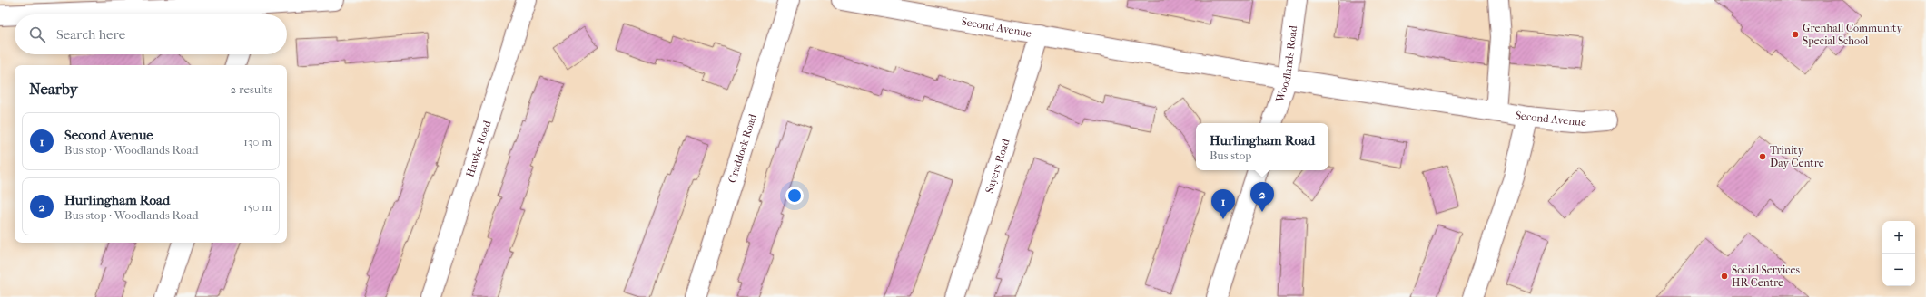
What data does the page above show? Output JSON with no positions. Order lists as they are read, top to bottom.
{
  "streets": {
    "street": [
      "Second Avenue",
      "Woodlands Road",
      "Hawke Road",
      "Craddock Road",
      "Sayers Road"
    ]
  },
  "crossings": [
    ["Second Avenue", "Woodlands Road"],
    ["Second Avenue", "Sayers Road"]
  ],
  "places": ["Grenhall Community Special School", "Trinity Day Centre", "Social Services HR Centre"],
  "page": {
    "search": "Search here",
    "heading": ["Nearby", "2 results"],
    "list": [
      {
        "mark": "1",
        "name": "Second Avenue",
        "note": "Bus stop · Woodlands Road",
        "value": "130 m"
      },
      {
        "mark": "2",
        "name": "Hurlingham Road",
        "note": "Bus stop · Woodlands Road",
        "value": "150 m"
      }
    ],
    "popup": ["Hurlingham Road", "Bus stop"],
    "pins": ["2", "1"],
    "map_buttons": ["+", "−"]
  }
}
